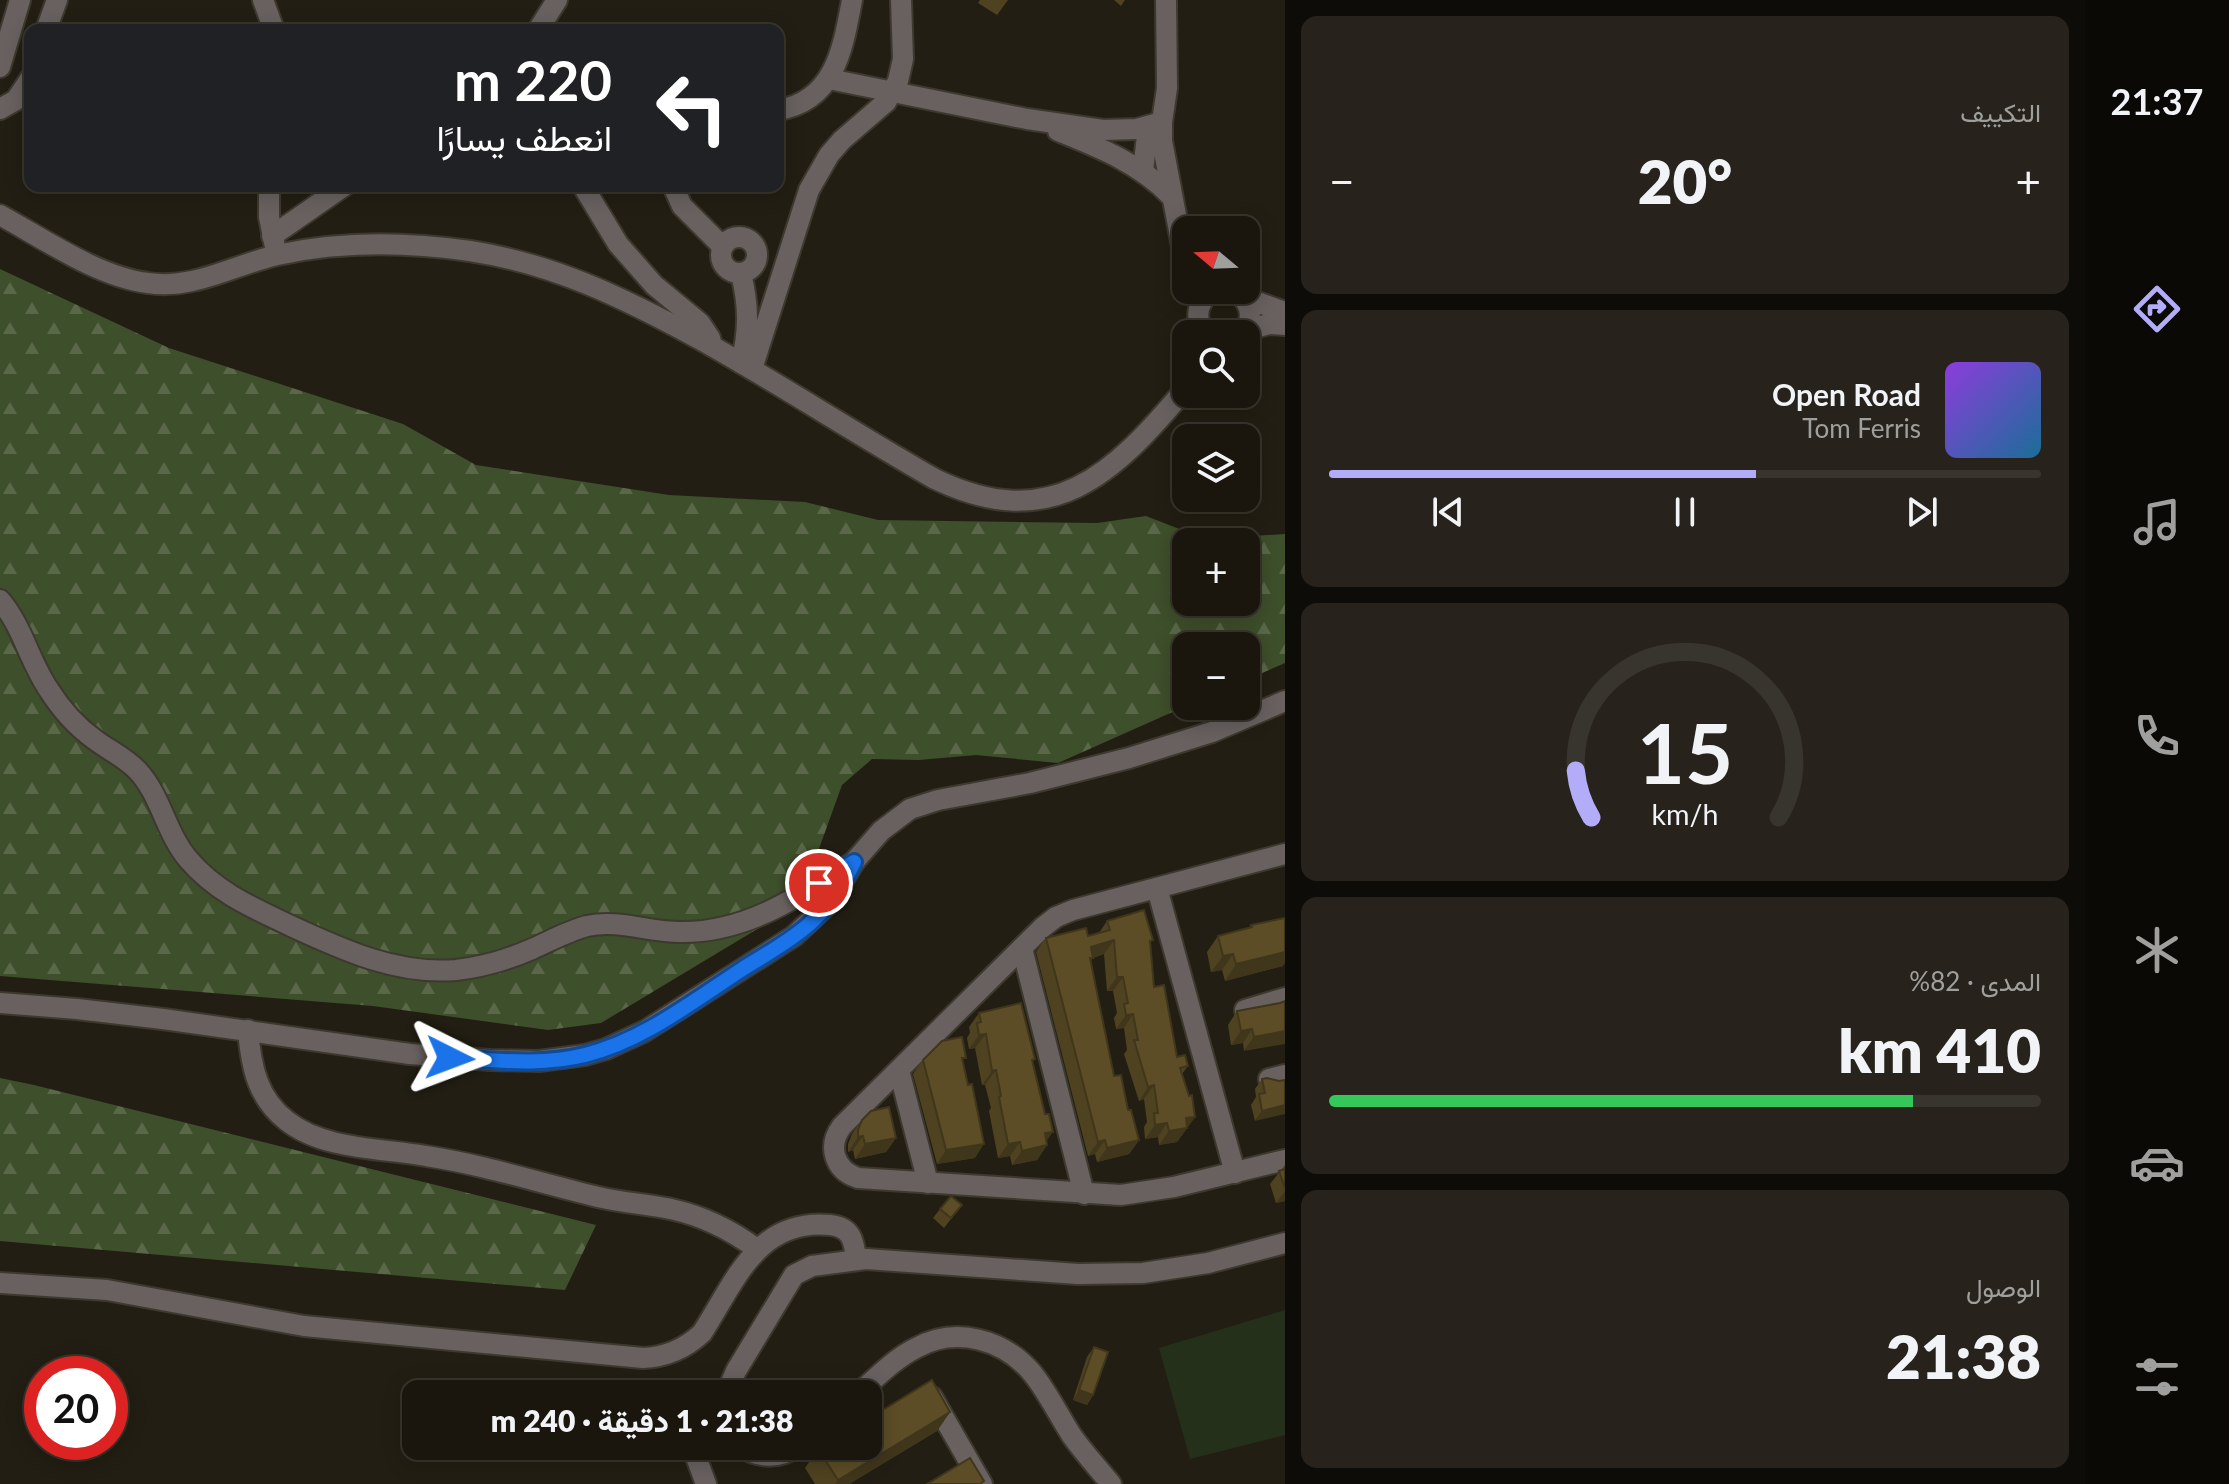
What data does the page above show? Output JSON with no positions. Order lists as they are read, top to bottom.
{
  "north": "left",
  "page": {
    "tabs": "21:37",
    "tile": [
      "التكييف",
      ["المدى · 82%", "410 km"],
      ["الوصول", "21:38"]
    ],
    "turn": ["220 m", "انعطف يسارًا"],
    "heat": ["−", "20°", "+"],
    "map_buttons": ["+", "−"],
    "song": ["Open Road", "Tom Ferris"],
    "limit": "20",
    "trip": "21:38 · 1 دقيقة · 240 m",
    "gauge": ["15", "km/h"]
  }
}
